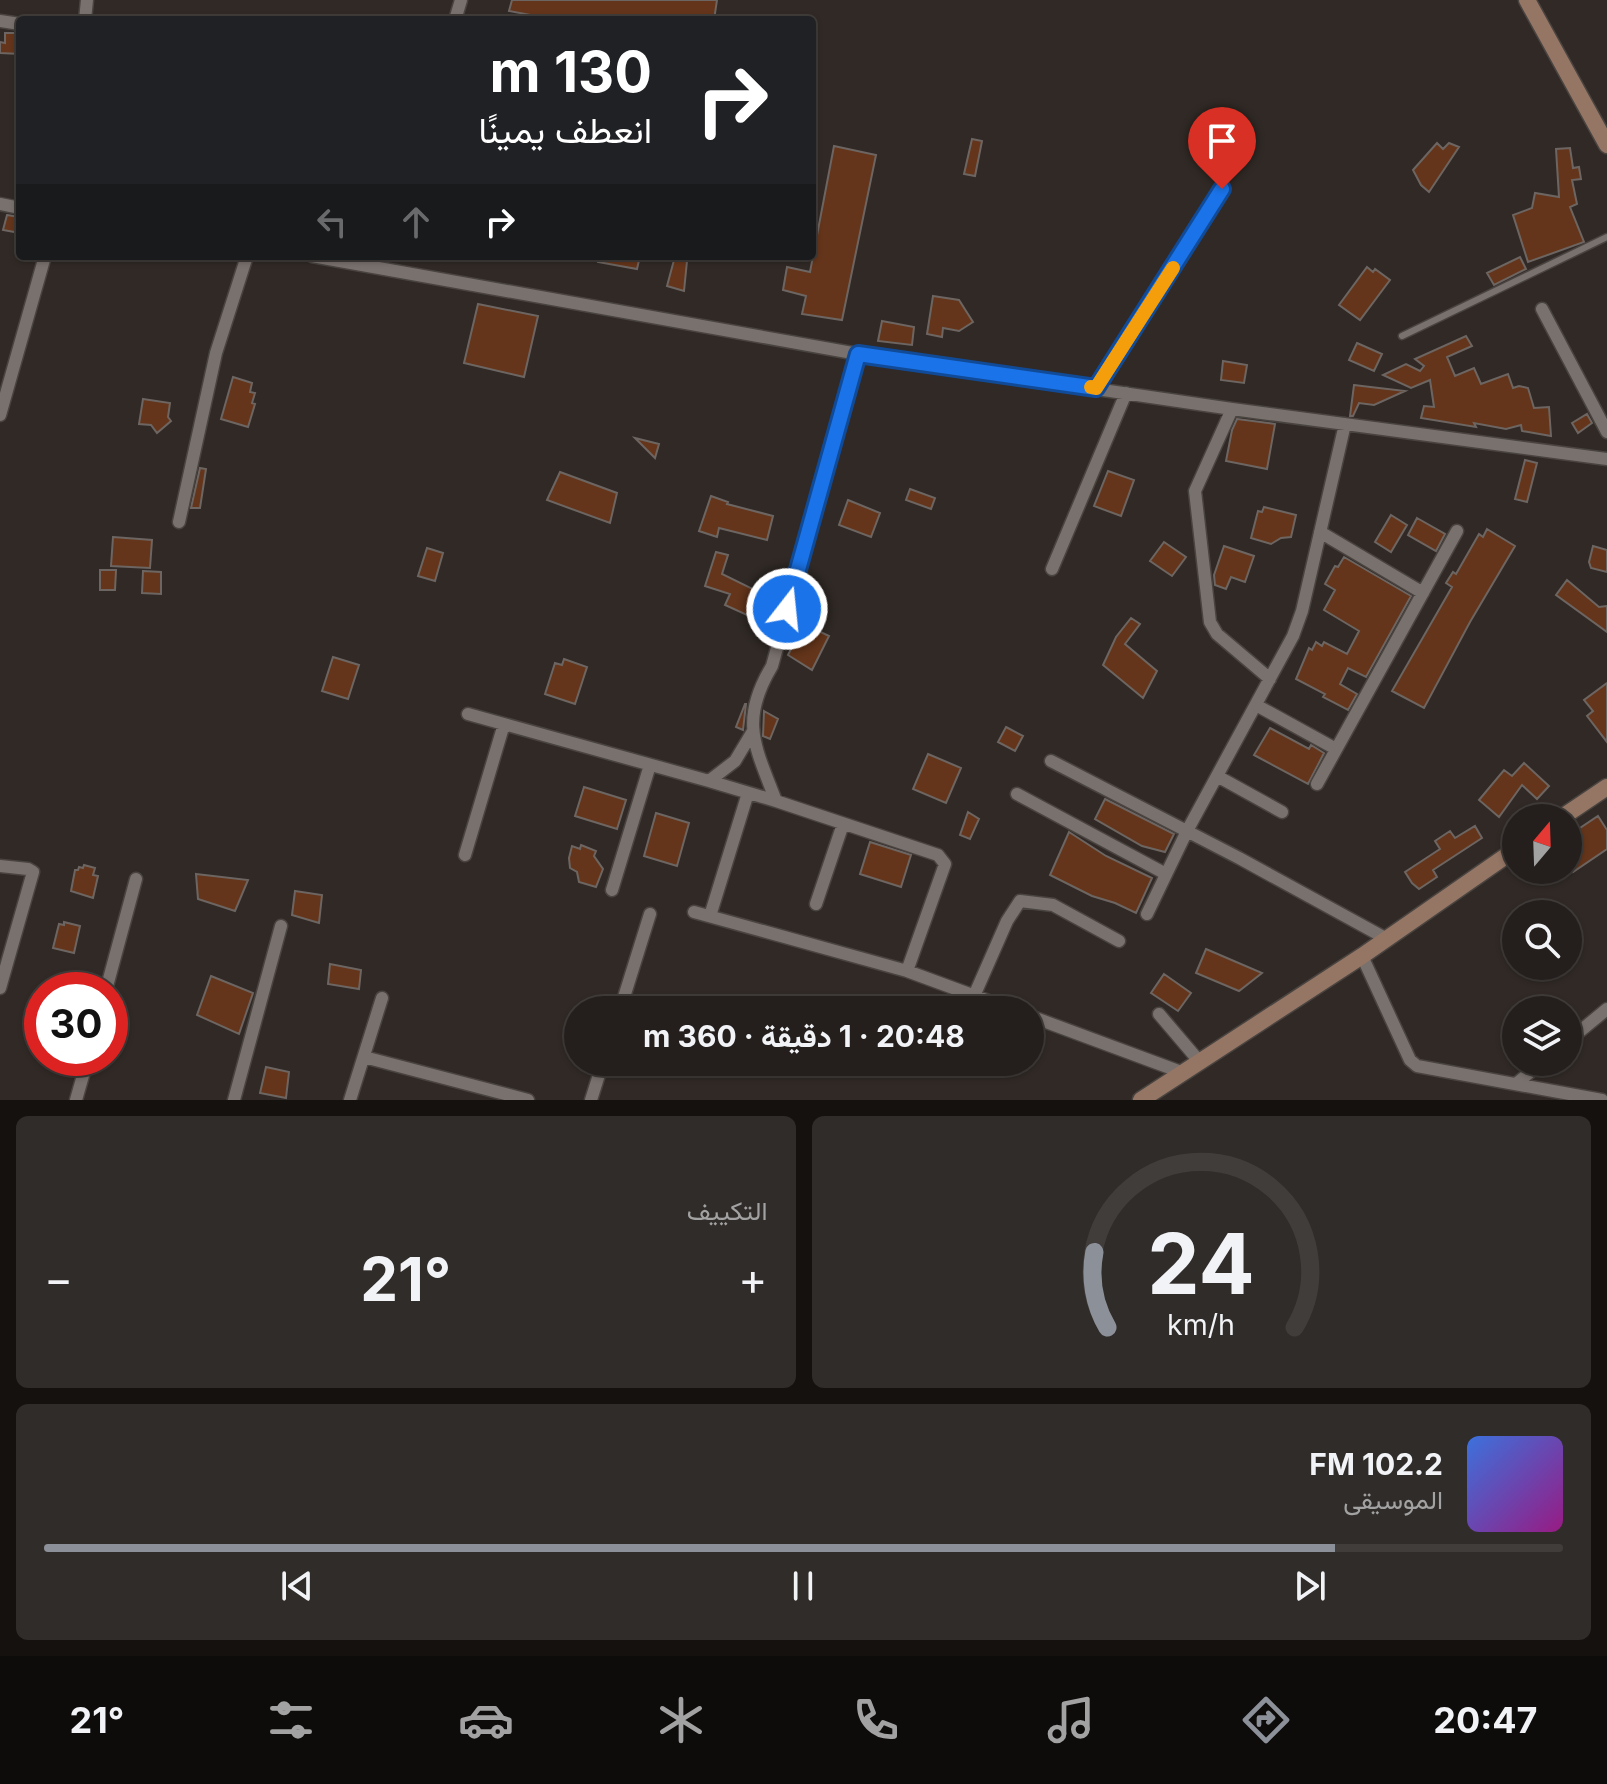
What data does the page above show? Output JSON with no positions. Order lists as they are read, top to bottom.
{
  "north": "top",
  "page": {
    "turn": ["130 m", "انعطف يمينًا"],
    "limit": "30",
    "trip": "20:48 · 1 دقيقة · 360 m",
    "tile": "التكييف",
    "heat": ["−", "21°", "+"],
    "song": ["102.2 FM", "الموسيقى"],
    "tabs": ["20:47", "21°"],
    "gauge": ["24", "km/h"]
  }
}
